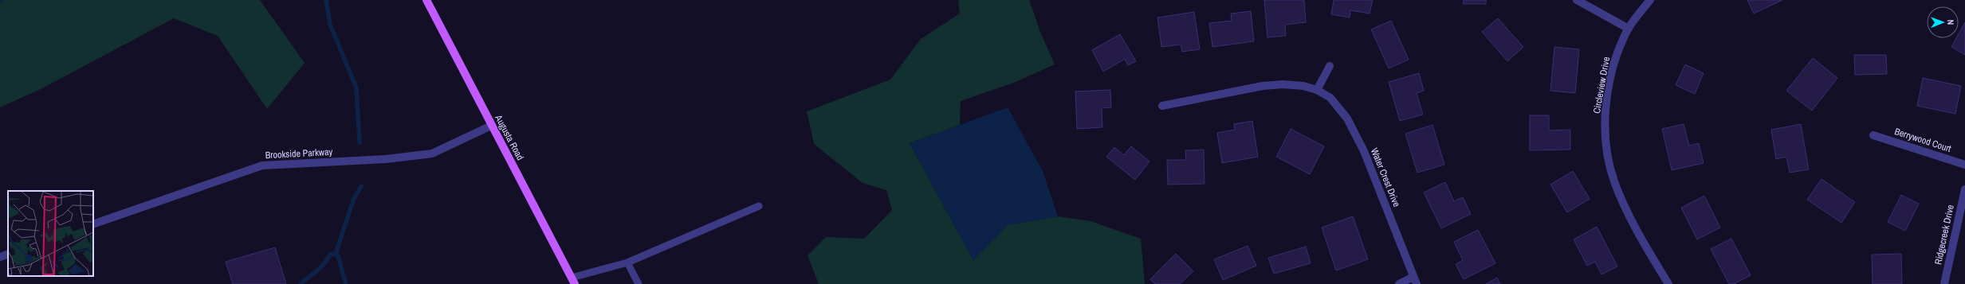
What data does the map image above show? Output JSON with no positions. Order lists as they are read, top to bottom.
{
  "streets": {
    "main road": ["Augusta Road"],
    "street": [
      "Circleview Drive",
      "Berrywood Court",
      "Brookside Parkway",
      "Water Crest Drive",
      "Ridgecreek Drive"
    ]
  },
  "crossings": [
    ["Augusta Road", "Brookside Parkway"]
  ],
  "north": "right"
}
